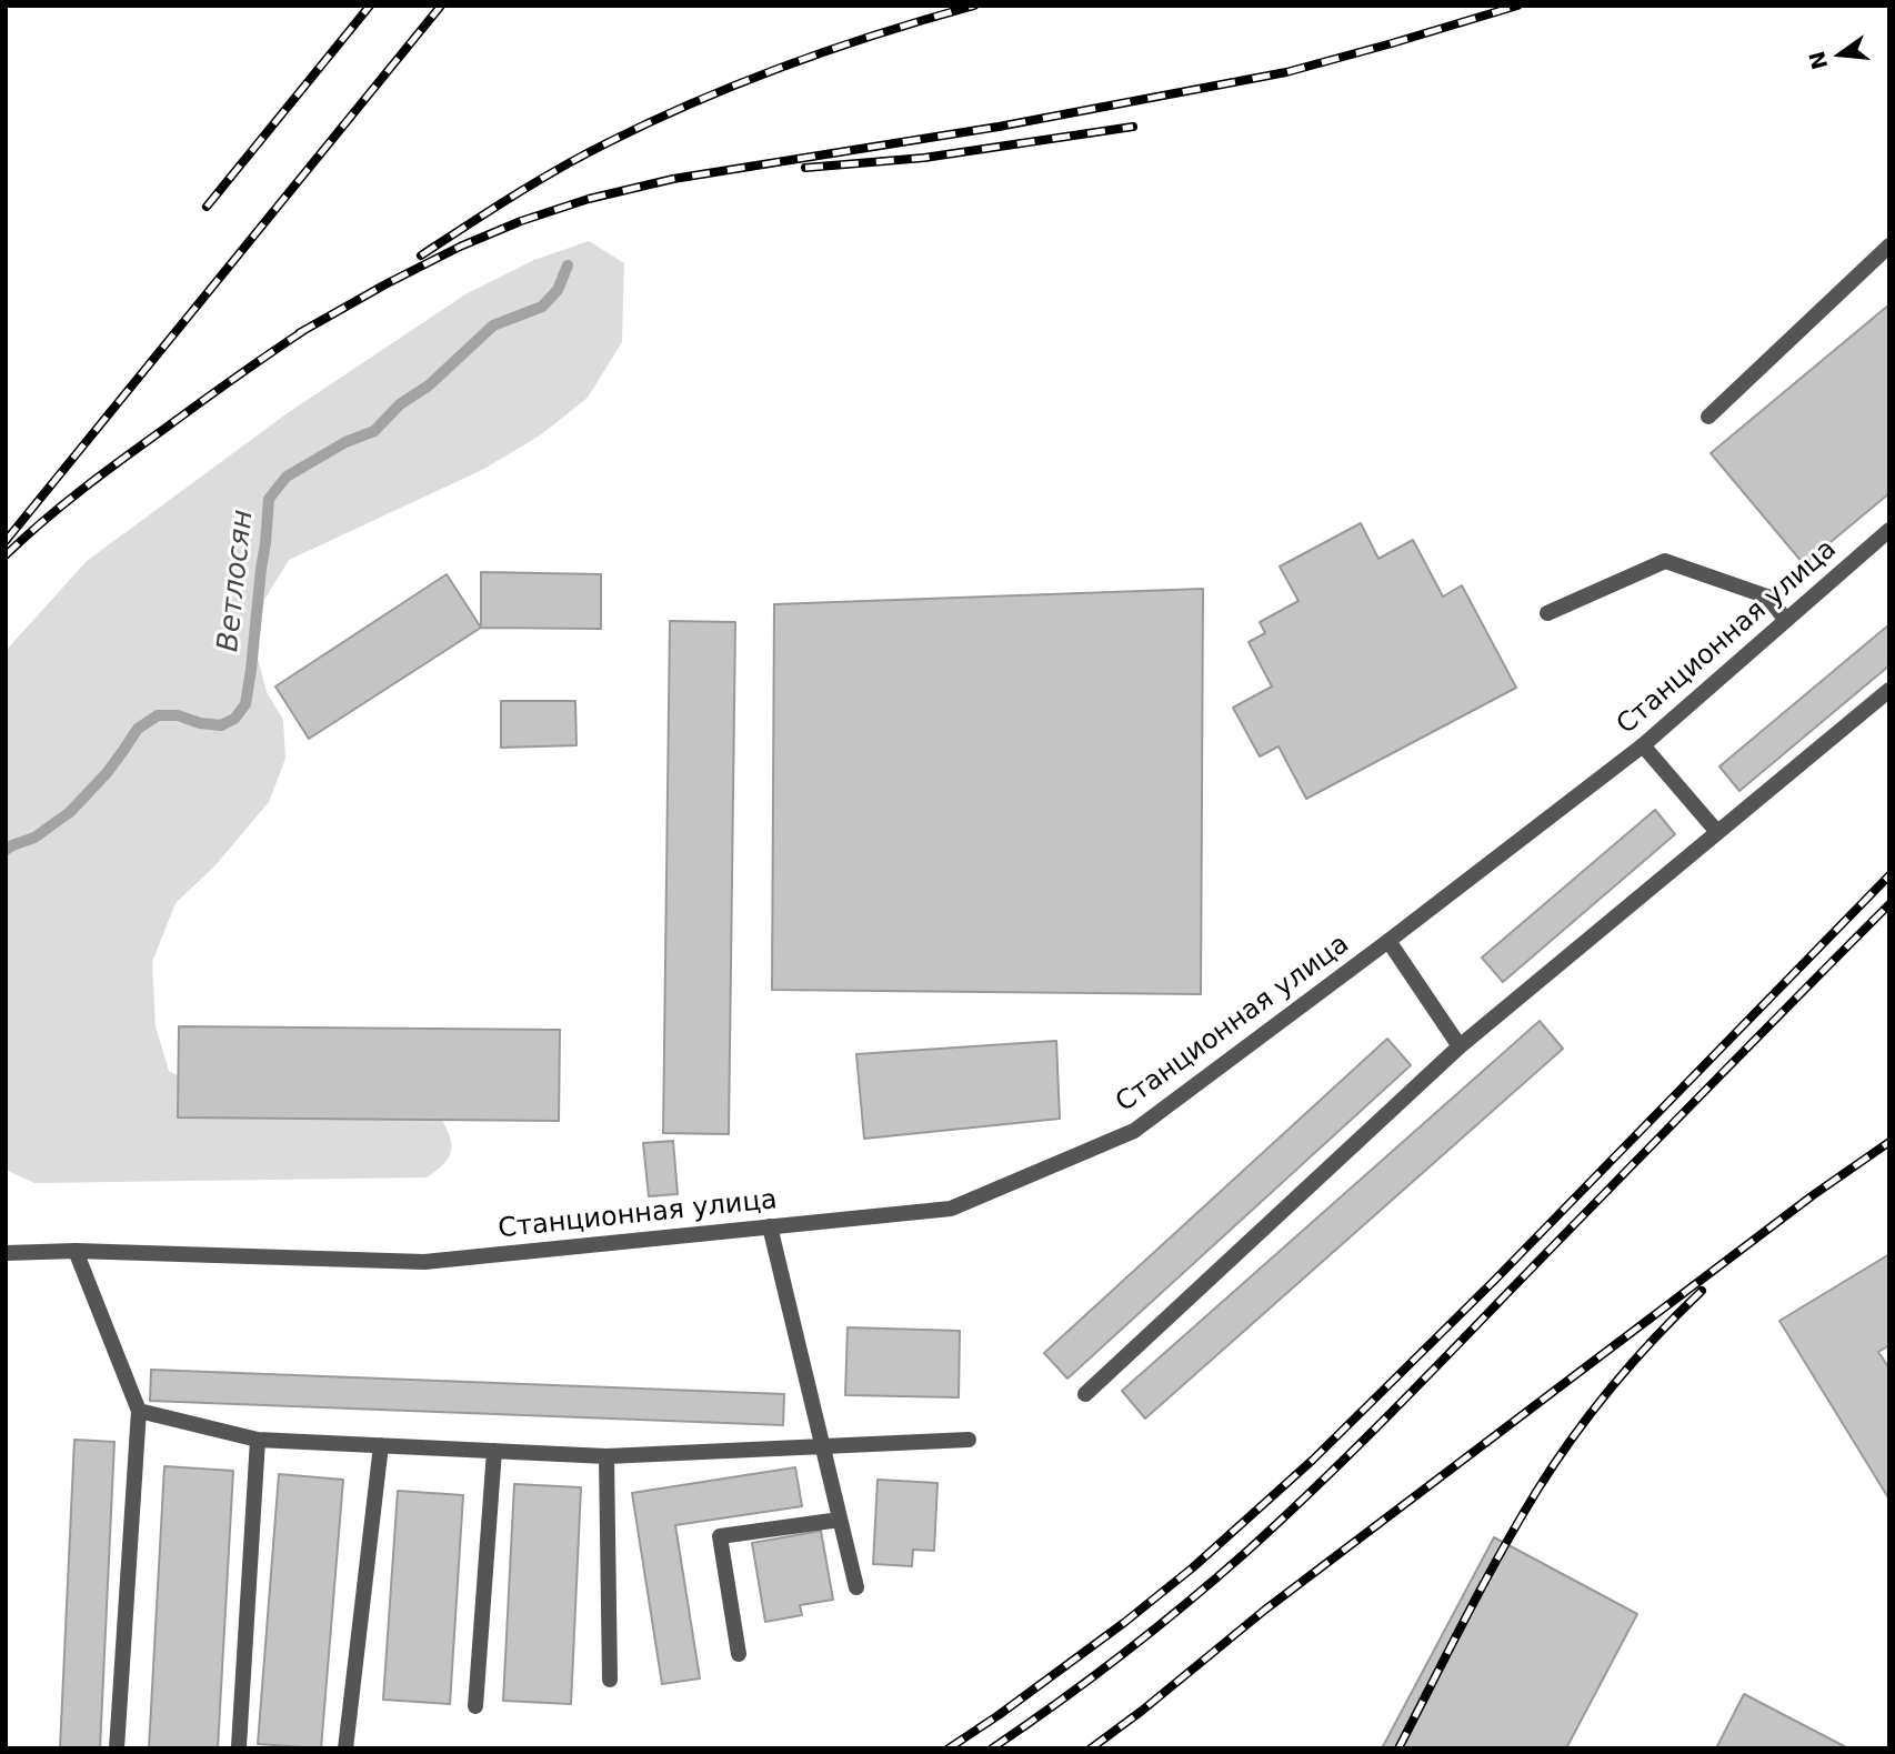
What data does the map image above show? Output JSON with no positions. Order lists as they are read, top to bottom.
{
  "streets": {
    "street": ["Станционная улица"]
  },
  "water": ["Ветлосян"],
  "north": "left"
}
